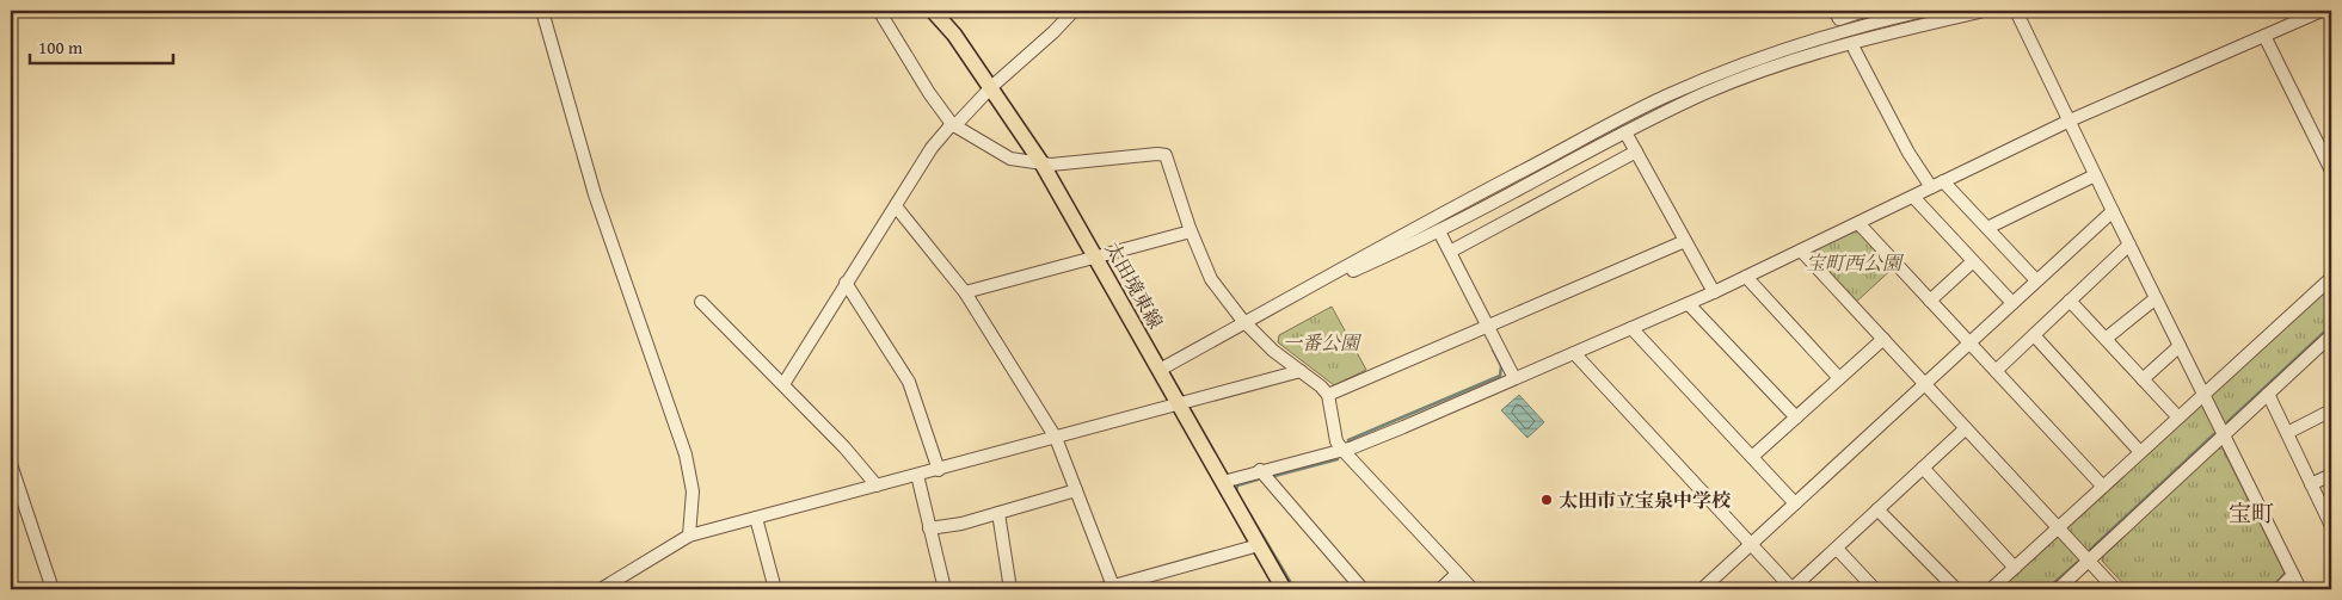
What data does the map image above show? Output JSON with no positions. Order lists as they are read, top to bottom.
{
  "streets": {
    "main road": ["太田境東線"]
  },
  "districts": ["宝町"],
  "parks": ["宝町西公園", "一番公園"],
  "places": ["太田市立宝泉中学校"],
  "scale_bar": "100 m"
}
